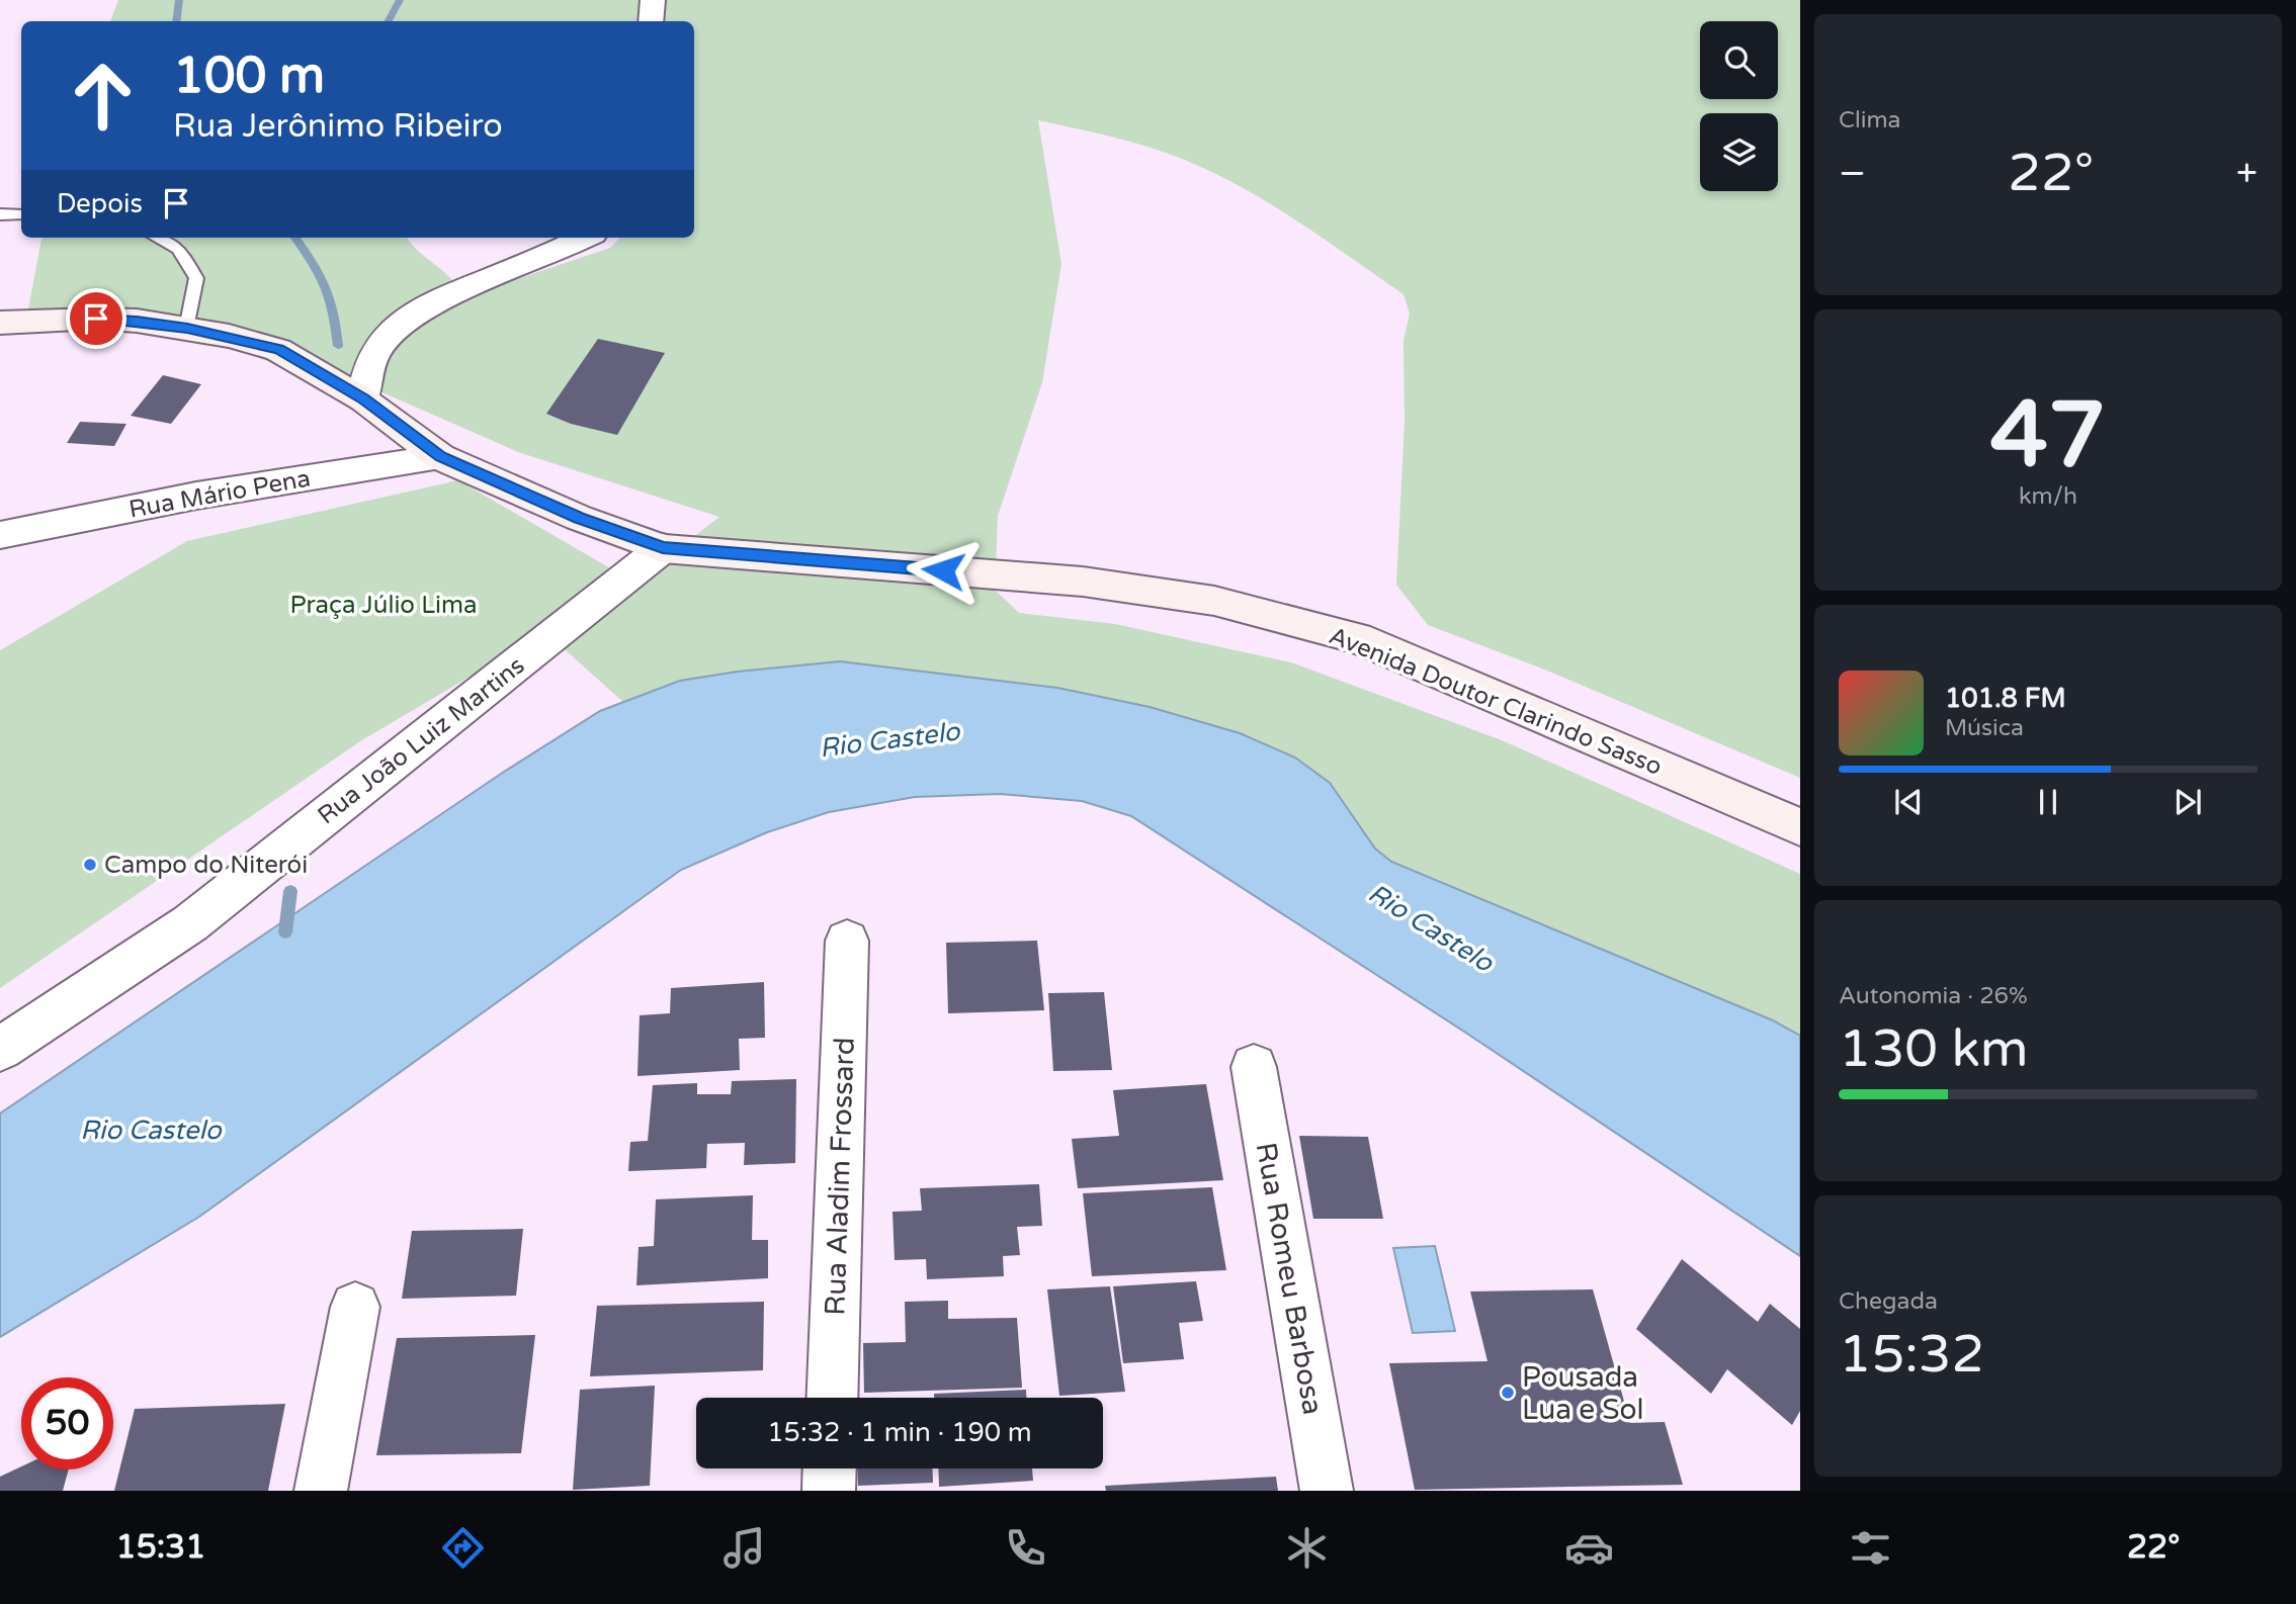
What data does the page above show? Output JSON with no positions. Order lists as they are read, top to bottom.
{
  "streets": {
    "main road": ["Avenida Doutor Clarindo Sasso"],
    "street": [
      "Rua Mário Pena",
      "Rua João Luiz Martins",
      "Rua Aladim Frossard",
      "Rua Romeu Barbosa"
    ]
  },
  "crossings": [
    ["Rua Mário Pena", "Avenida Doutor Clarindo Sasso"],
    ["Avenida Doutor Clarindo Sasso", "Rua João Luiz Martins"]
  ],
  "water": ["Rio Castelo"],
  "parks": ["Praça Júlio Lima"],
  "places": ["Campo do Niterói", "Pousada Lua e Sol"],
  "page": {
    "tile": [
      "Clima",
      ["47", "km/h"],
      ["Autonomia · 26%", "130 km"],
      ["Chegada", "15:32"]
    ],
    "turn": ["100 m", "Rua Jerônimo Ribeiro"],
    "heat": ["−", "22°", "+"],
    "then": "Depois",
    "song": ["101.8 FM", "Música"],
    "limit": "50",
    "trip": "15:32 · 1 min · 190 m",
    "tabs": ["15:31", "22°"]
  }
}
